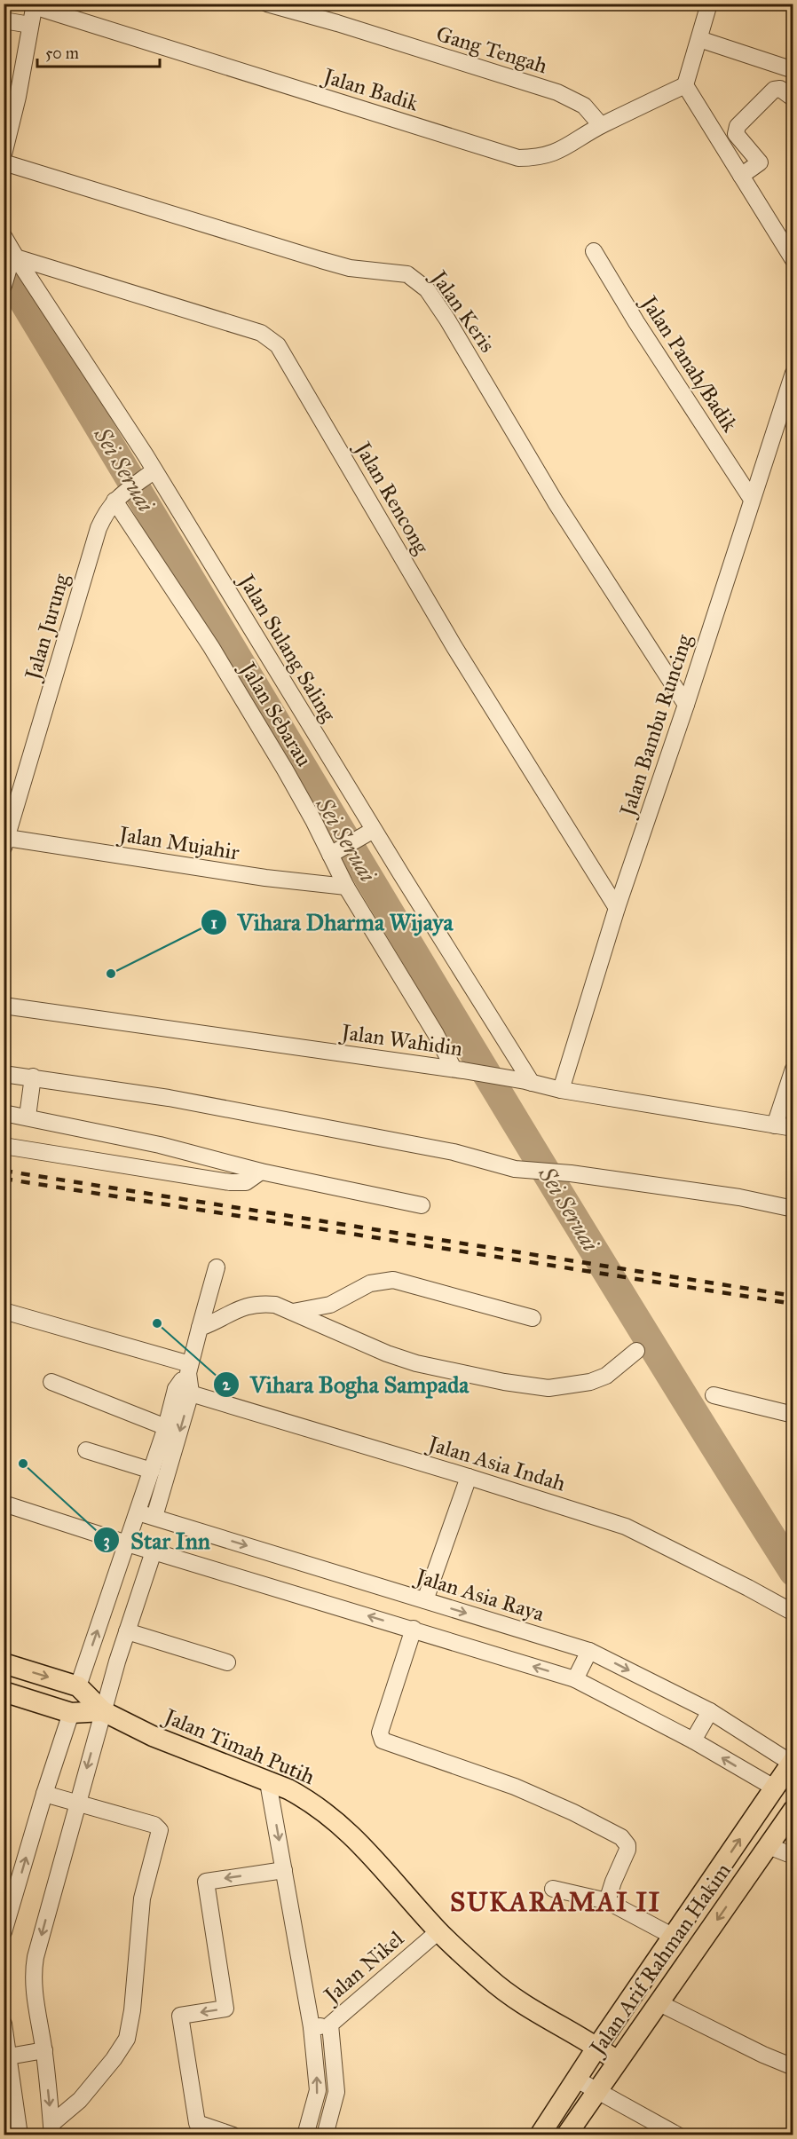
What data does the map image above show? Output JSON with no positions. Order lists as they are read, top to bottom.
{
  "streets": {
    "main road": ["Jalan Timah Putih", "Jalan Arif Rahman Hakim"],
    "street": [
      "Gang Tengah",
      "Jalan Badik",
      "Jalan Keris",
      "Jalan Panah/Badik",
      "Jalan Rencong",
      "Jalan Jurung",
      "Jalan Sulang Saling",
      "Jalan Sebarau",
      "Jalan Bambu Runcing",
      "Jalan Mujahir",
      "Jalan Wahidin",
      "Jalan Asia Indah",
      "Jalan Asia Raya",
      "Jalan Nikel"
    ]
  },
  "crossings": [
    ["Gang Tengah", "Jalan Badik"],
    ["Jalan Keris", "Jalan Bambu Runcing"],
    ["Jalan Panah/Badik", "Jalan Bambu Runcing"],
    ["Jalan Rencong", "Jalan Sulang Saling"],
    ["Jalan Rencong", "Jalan Bambu Runcing"],
    ["Jalan Jurung", "Jalan Sulang Saling"],
    ["Jalan Jurung", "Jalan Sebarau"],
    ["Jalan Jurung", "Jalan Mujahir"],
    ["Jalan Sulang Saling", "Jalan Wahidin"],
    ["Jalan Sebarau", "Jalan Mujahir"],
    ["Jalan Sebarau", "Jalan Wahidin"],
    ["Jalan Bambu Runcing", "Jalan Wahidin"],
    ["Jalan Asia Raya", "Jalan Arif Rahman Hakim"],
    ["Jalan Timah Putih", "Jalan Arif Rahman Hakim"],
    ["Jalan Timah Putih", "Jalan Nikel"]
  ],
  "districts": ["SUKARAMAI II"],
  "water": ["Sei Seruai"],
  "places": ["Vihara Dharma Wijaya", "Vihara Bogha Sampada", "Star Inn"],
  "scale_bar": "50 m"
}
